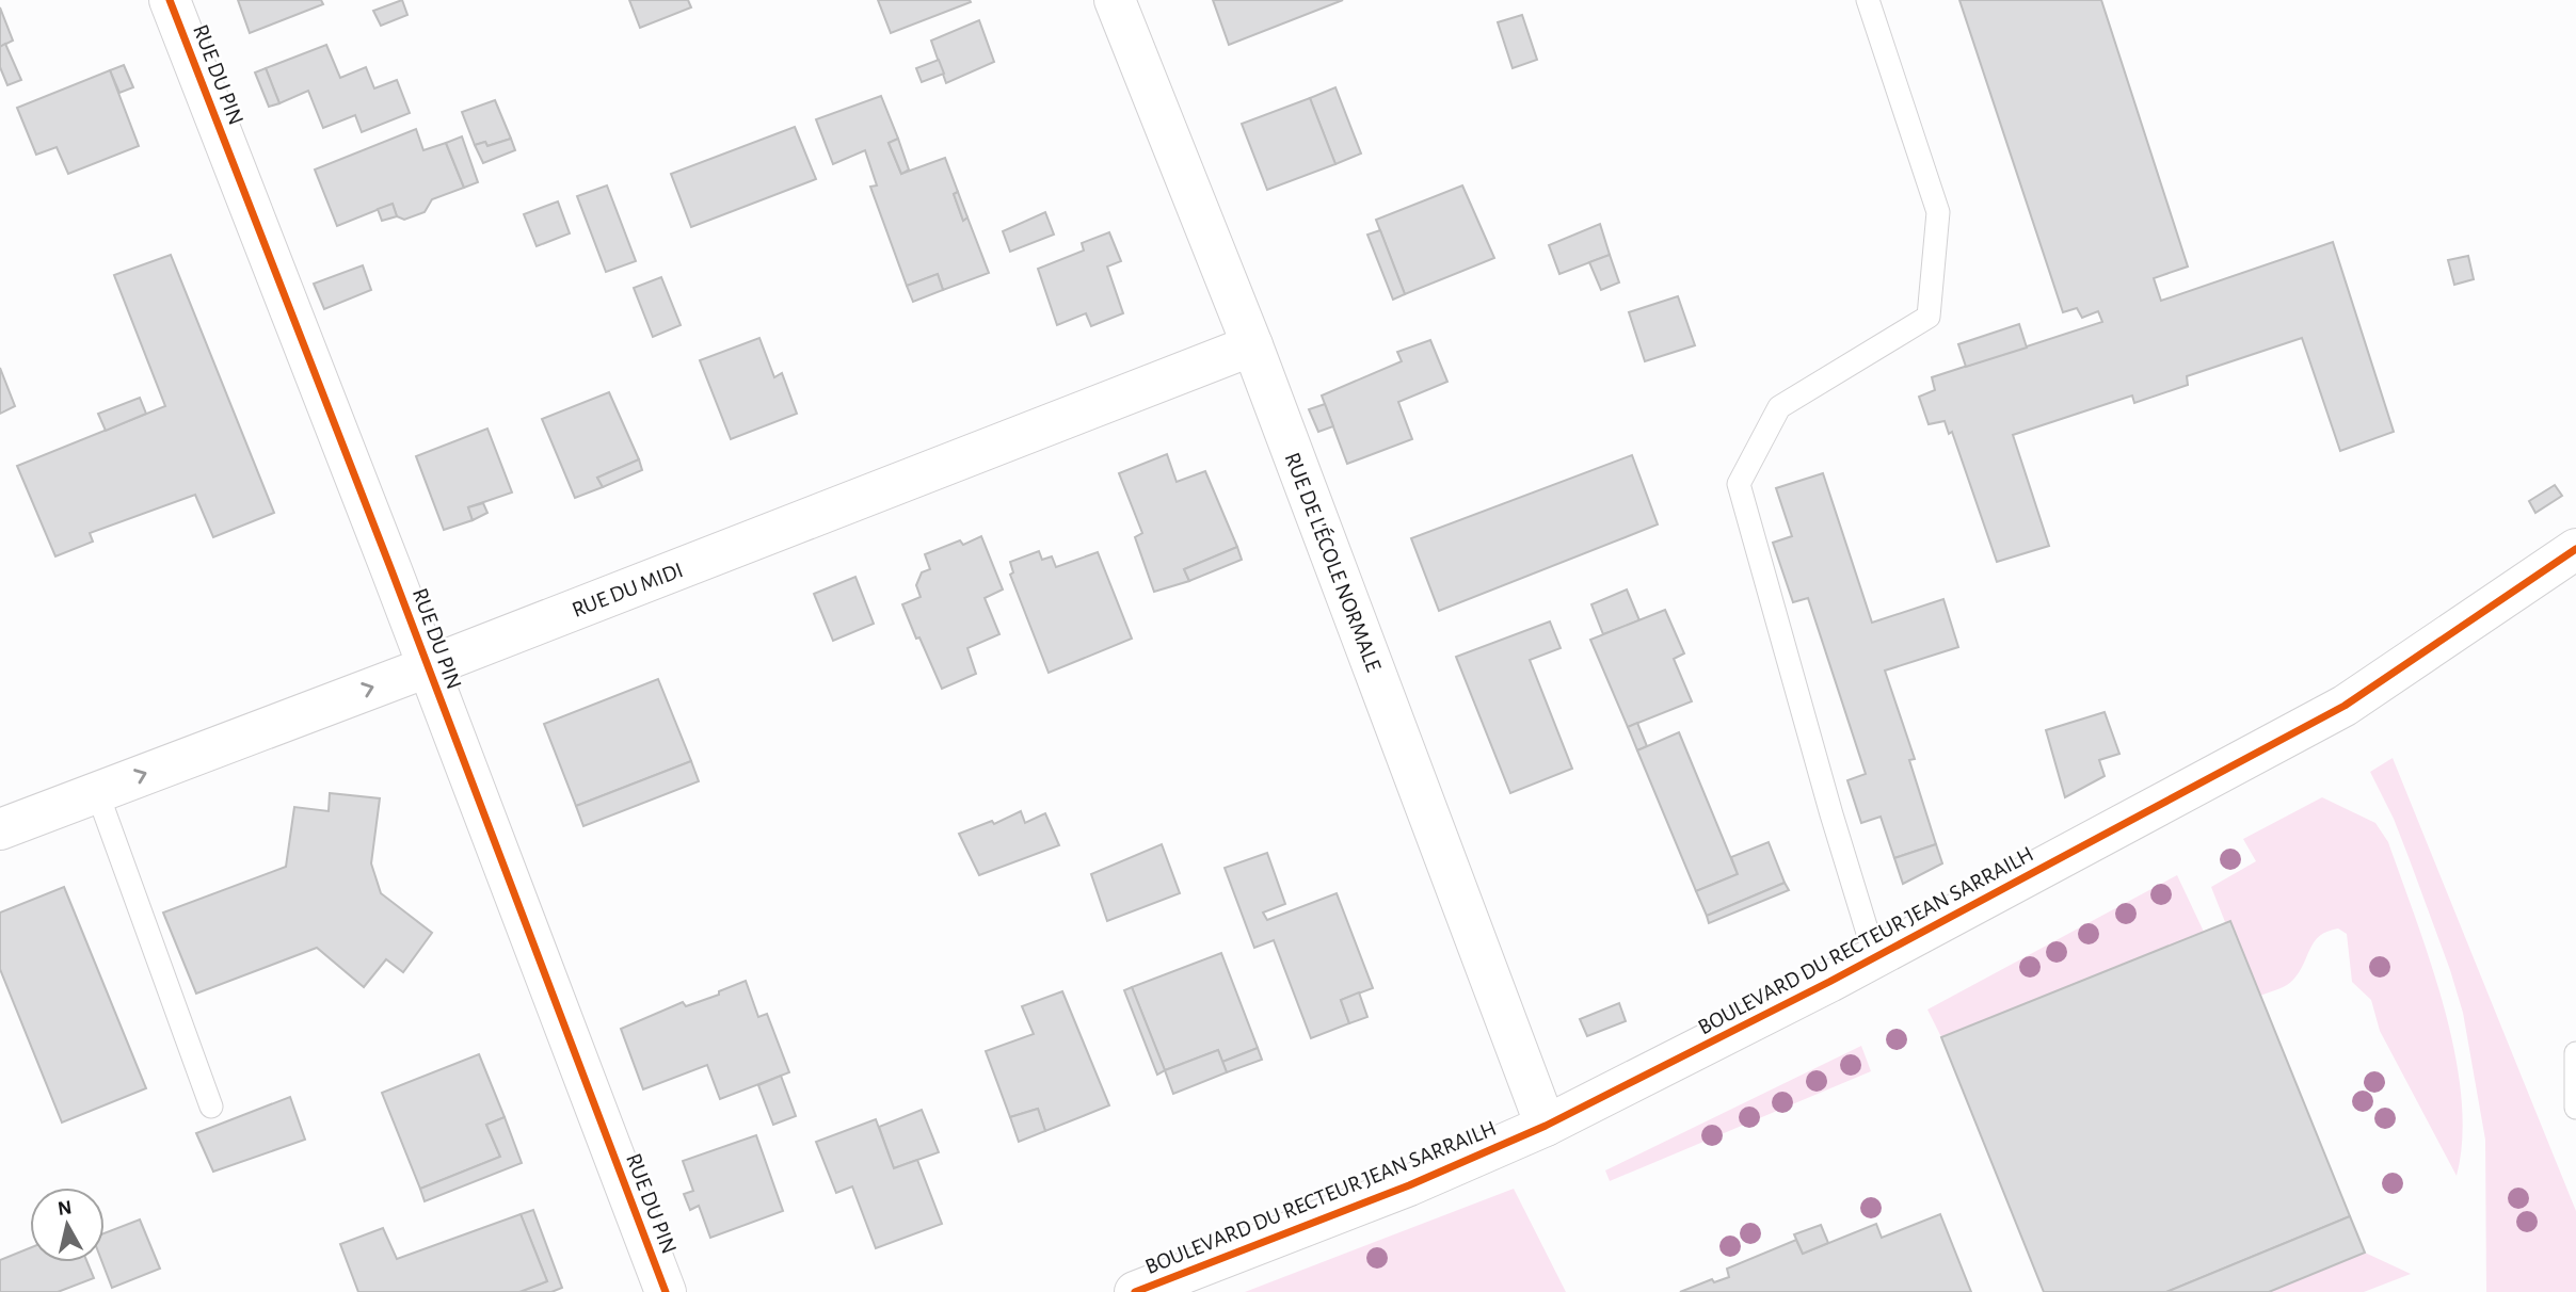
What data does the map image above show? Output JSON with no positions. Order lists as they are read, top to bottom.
{
  "streets": {
    "street": [
      "RUE DU PIN",
      "RUE DE L'ÉCOLE NORMALE",
      "RUE DU MIDI",
      "BOULEVARD DU RECTEUR JEAN SARRAILH"
    ]
  },
  "crossings": [
    ["RUE DU PIN", "RUE DU MIDI"],
    ["RUE DE L'ÉCOLE NORMALE", "RUE DU MIDI"],
    ["RUE DE L'ÉCOLE NORMALE", "BOULEVARD DU RECTEUR JEAN SARRAILH"]
  ],
  "north": "top"
}
